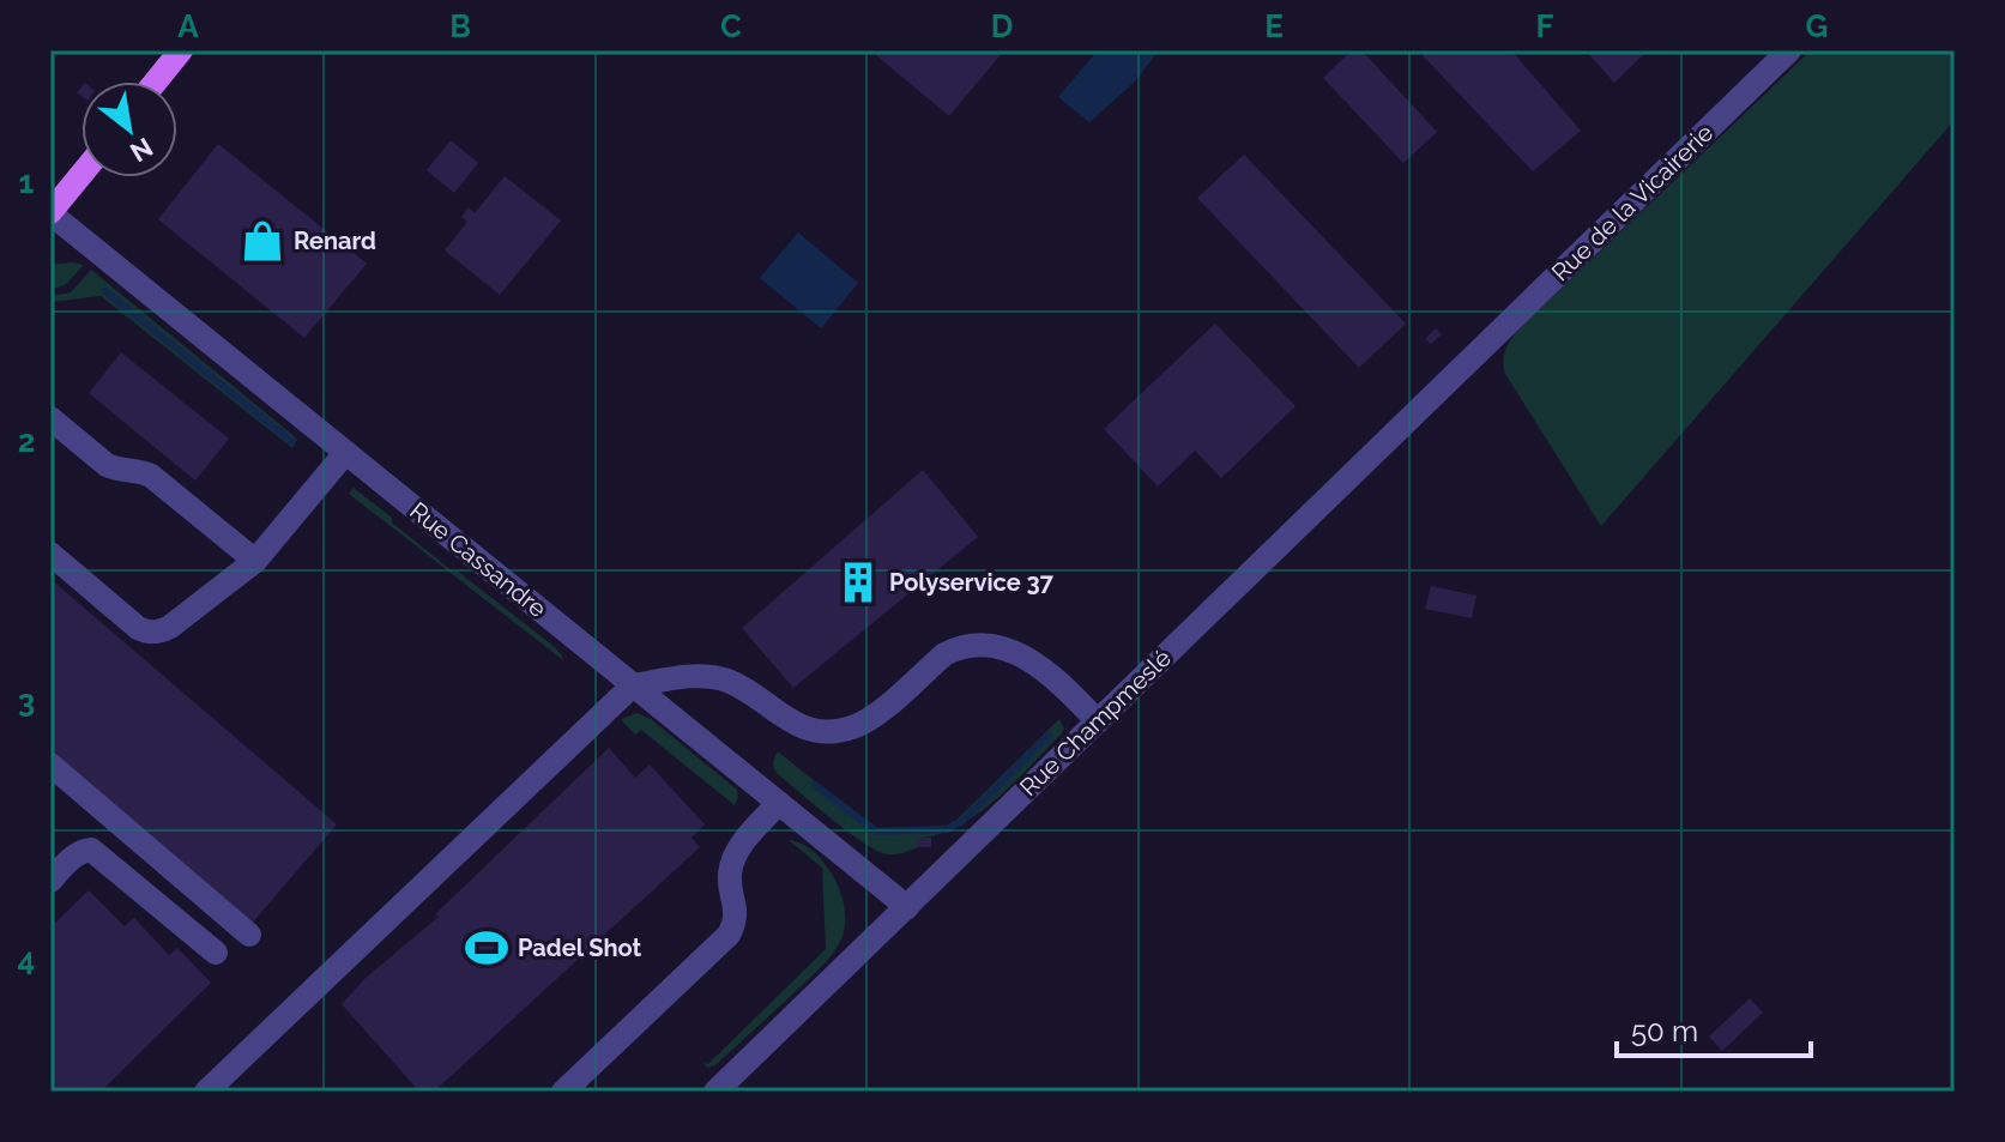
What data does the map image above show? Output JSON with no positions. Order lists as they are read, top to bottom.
{
  "streets": {
    "street": ["Rue de la Vicairerie", "Rue Cassandre", "Rue Champmeslé"]
  },
  "crossings": [
    ["Rue de la Vicairerie", "Rue Champmeslé"],
    ["Rue Cassandre", "Rue Champmeslé"]
  ],
  "places": {
    "shop": ["Renard"],
    "building": ["Polyservice 37"],
    "sports": ["Padel Shot"]
  },
  "scale_bar": "50 m",
  "north": "bottom right",
  "grid": {
    "columns": [
      "A",
      "B",
      "C",
      "D",
      "E",
      "F",
      "G"
    ],
    "rows": [
      "1",
      "2",
      "3",
      "4"
    ]
  }
}
